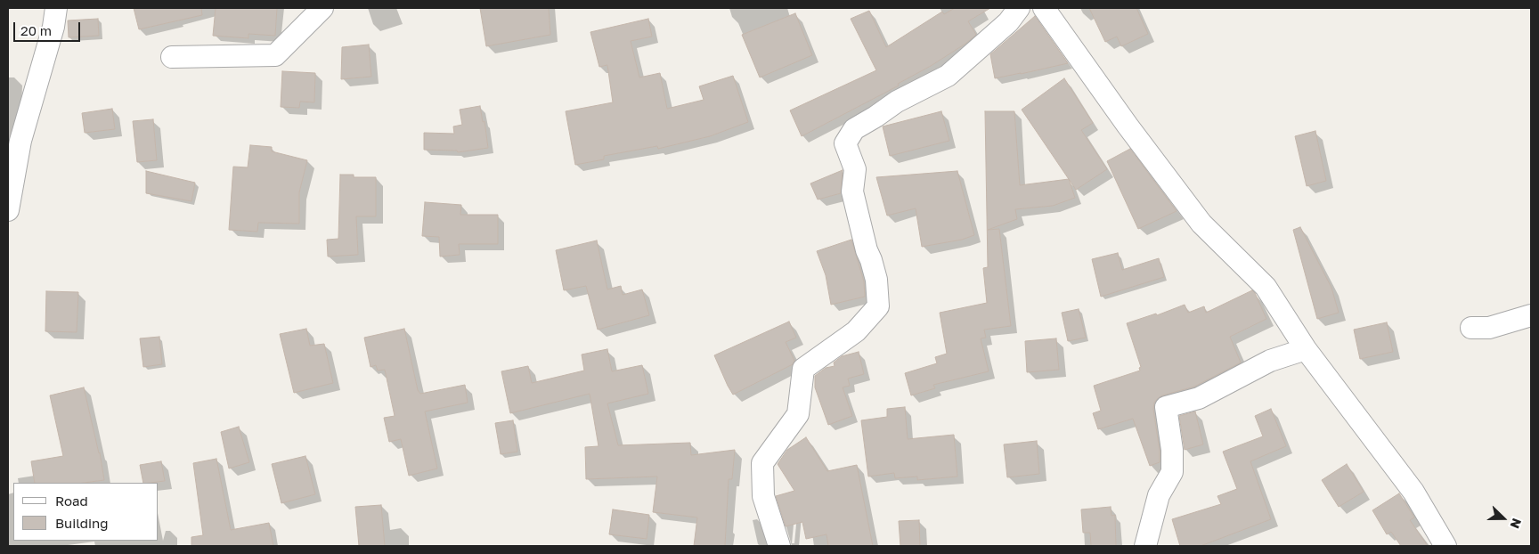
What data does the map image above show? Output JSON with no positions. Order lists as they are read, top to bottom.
{
  "legend": ["Road", "Building"],
  "scale_bar": "20 m",
  "north": "right"
}
